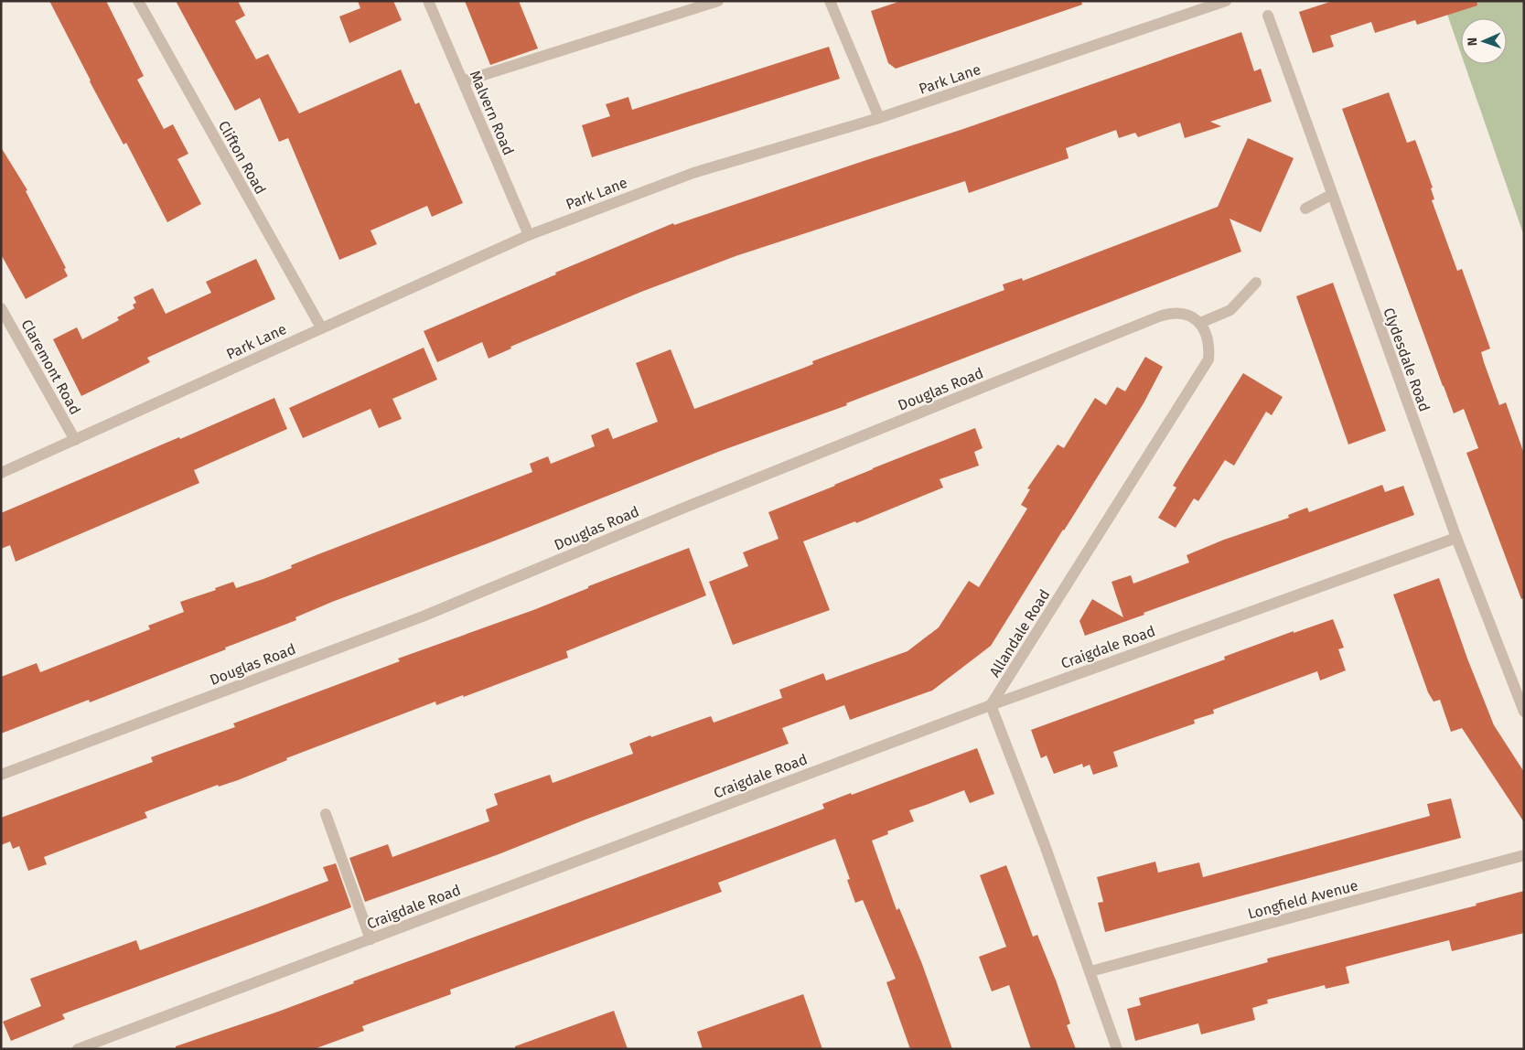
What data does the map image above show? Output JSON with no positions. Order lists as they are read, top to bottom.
{
  "streets": {
    "street": [
      "Park Lane",
      "Malvern Road",
      "Clifton Road",
      "Clydesdale Road",
      "Claremont Road",
      "Douglas Road",
      "Allandale Road",
      "Craigdale Road",
      "Longfield Avenue"
    ]
  },
  "crossings": [
    ["Park Lane", "Malvern Road"],
    ["Park Lane", "Clifton Road"],
    ["Park Lane", "Claremont Road"],
    ["Clydesdale Road", "Craigdale Road"],
    ["Douglas Road", "Allandale Road"],
    ["Allandale Road", "Craigdale Road"]
  ],
  "north": "left"
}
